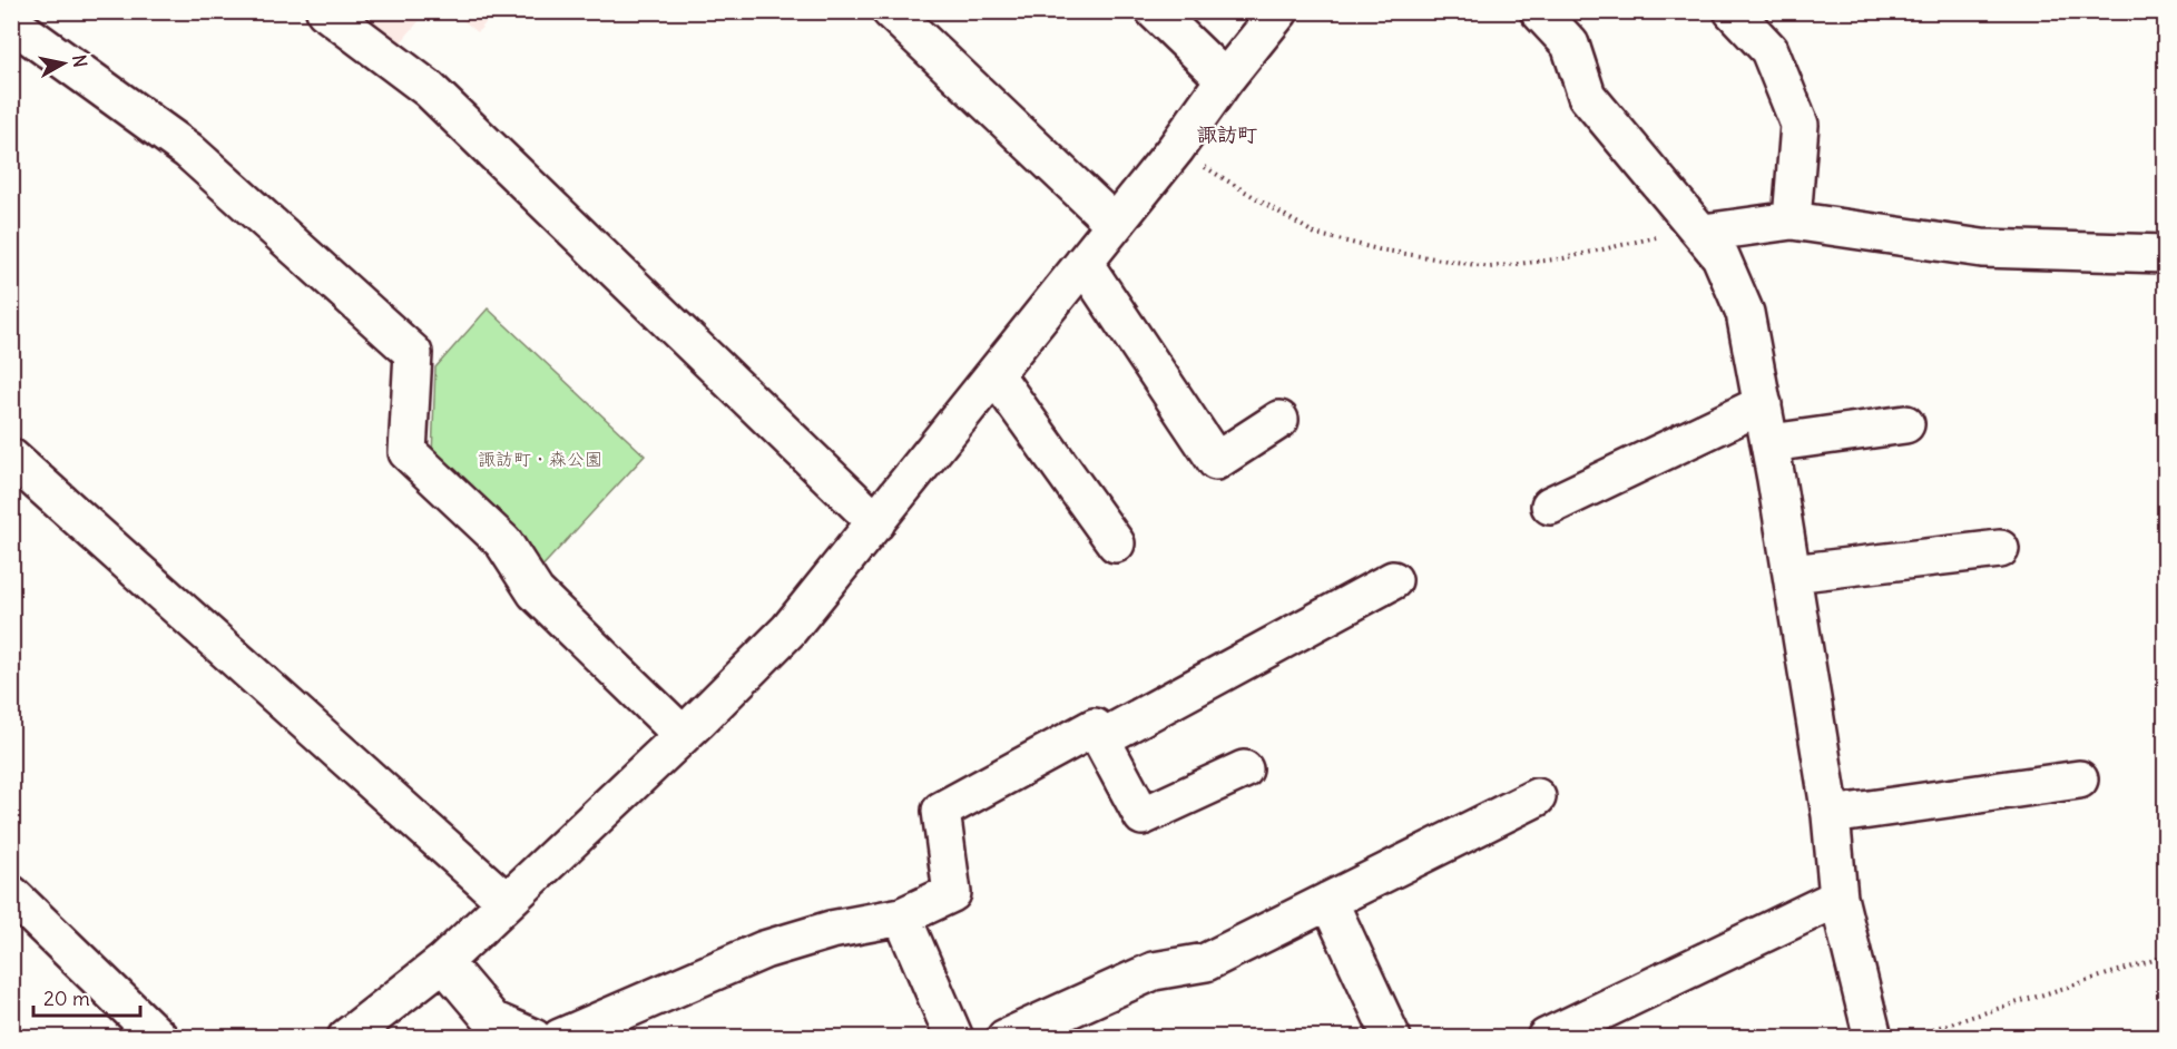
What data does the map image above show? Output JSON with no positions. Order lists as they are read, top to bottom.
{
  "districts": ["諏訪町"],
  "parks": ["諏訪町・森公園"],
  "scale_bar": "20 m",
  "north": "right"
}
